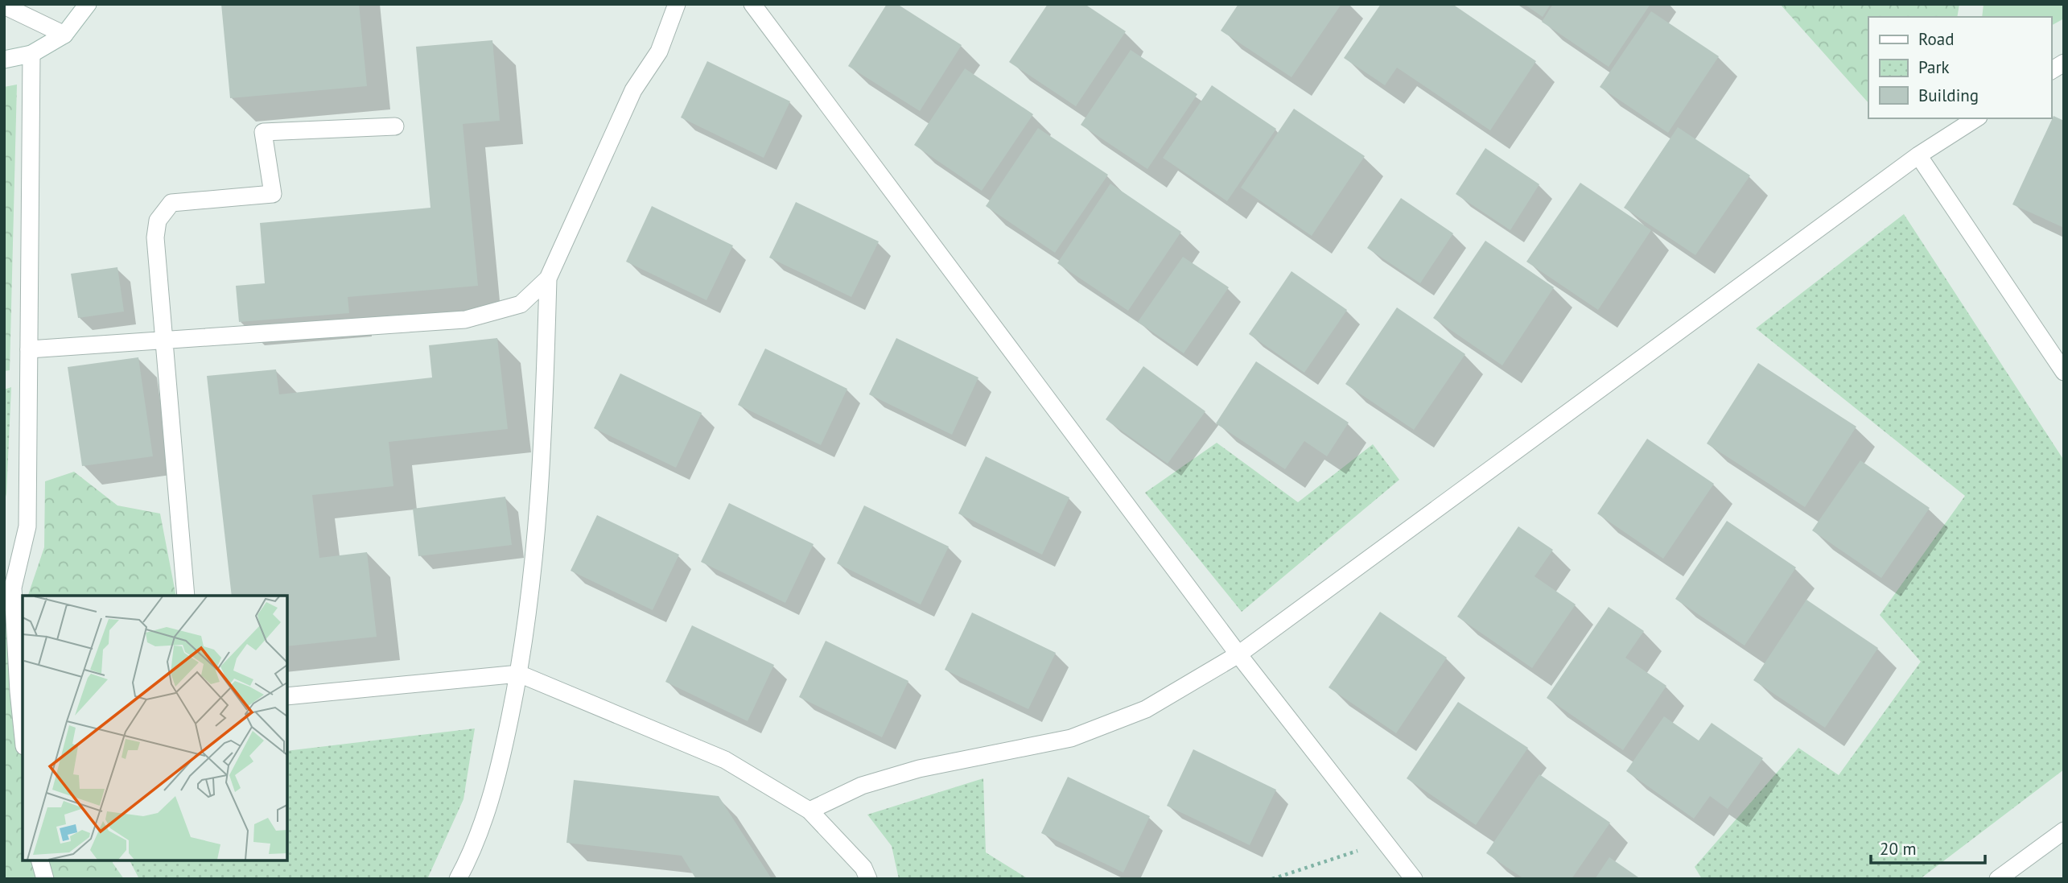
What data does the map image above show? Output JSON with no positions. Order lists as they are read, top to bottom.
{
  "legend": ["Road", "Park", "Building"],
  "scale_bar": "20 m"
}
